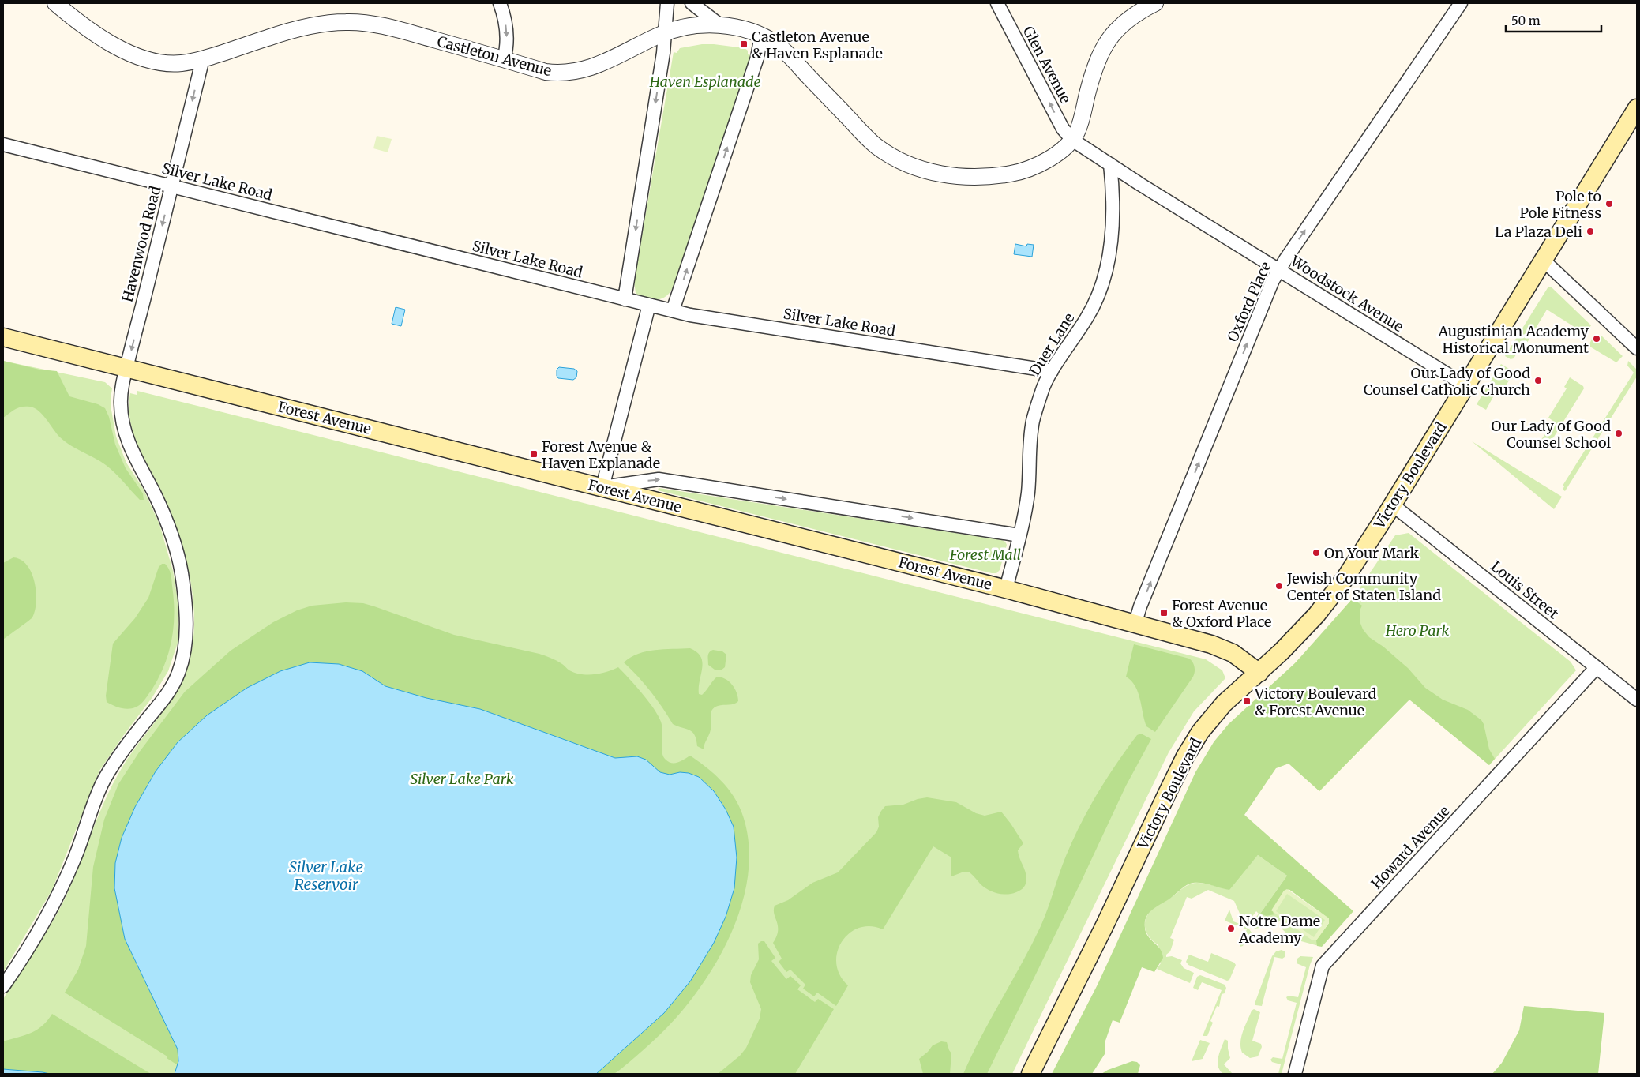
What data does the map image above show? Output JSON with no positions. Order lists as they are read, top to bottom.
{
  "streets": {
    "main road": ["Forest Avenue", "Victory Boulevard"],
    "street": [
      "Castleton Avenue",
      "Glen Avenue",
      "Silver Lake Road",
      "Havenwood Road",
      "Woodstock Avenue",
      "Oxford Place",
      "Duer Lane",
      "Louis Street",
      "Howard Avenue"
    ]
  },
  "crossings": [
    ["Castleton Avenue", "Glen Avenue"],
    ["Castleton Avenue", "Havenwood Road"],
    ["Castleton Avenue", "Woodstock Avenue"],
    ["Glen Avenue", "Woodstock Avenue"],
    ["Silver Lake Road", "Havenwood Road"],
    ["Silver Lake Road", "Duer Lane"],
    ["Havenwood Road", "Forest Avenue"],
    ["Woodstock Avenue", "Oxford Place"],
    ["Woodstock Avenue", "Duer Lane"],
    ["Woodstock Avenue", "Victory Boulevard"],
    ["Oxford Place", "Forest Avenue"],
    ["Duer Lane", "Forest Avenue"],
    ["Forest Avenue", "Victory Boulevard"],
    ["Victory Boulevard", "Louis Street"],
    ["Louis Street", "Howard Avenue"]
  ],
  "one_way": ["Glen Avenue", "Oxford Place"],
  "water": ["Silver Lake Reservoir"],
  "parks": [
    "Haven Esplanade",
    "Forest Mall",
    "Hero Park",
    "Silver Lake Park"
  ],
  "places": {
    "transit": [
      "Castleton Avenue & Haven Esplanade",
      "Forest Avenue & Haven Explanade",
      "Forest Avenue & Oxford Place",
      "Victory Boulevard & Forest Avenue"
    ],
    "other": [
      "Pole to Pole Fitness",
      "La Plaza Deli",
      "Augustinian Academy Historical Monument",
      "Our Lady of Good Counsel Catholic Church",
      "Our Lady of Good Counsel School",
      "On Your Mark",
      "Jewish Community Center of Staten Island",
      "Notre Dame Academy"
    ]
  },
  "scale_bar": "50 m"
}
